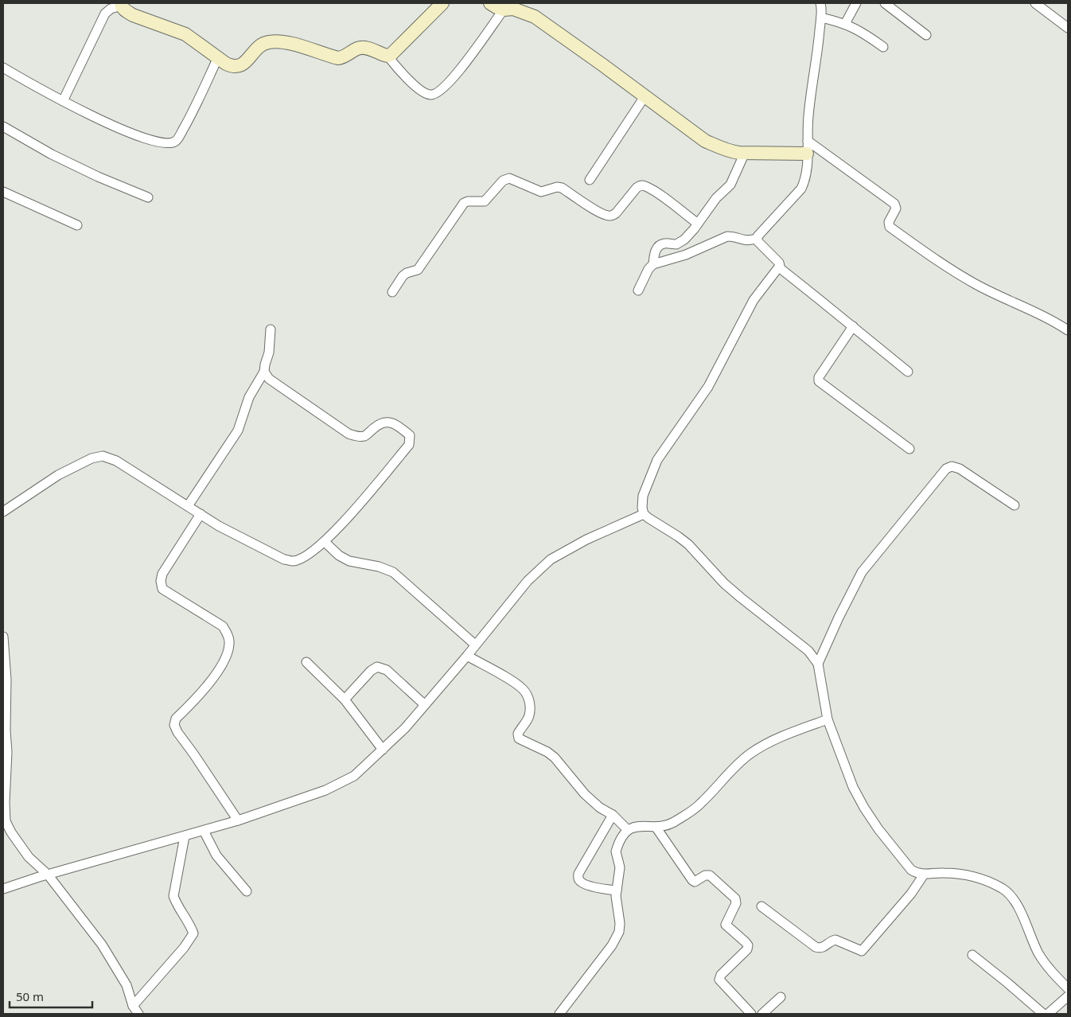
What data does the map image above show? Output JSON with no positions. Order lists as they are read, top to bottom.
{
  "scale_bar": "50 m"
}
